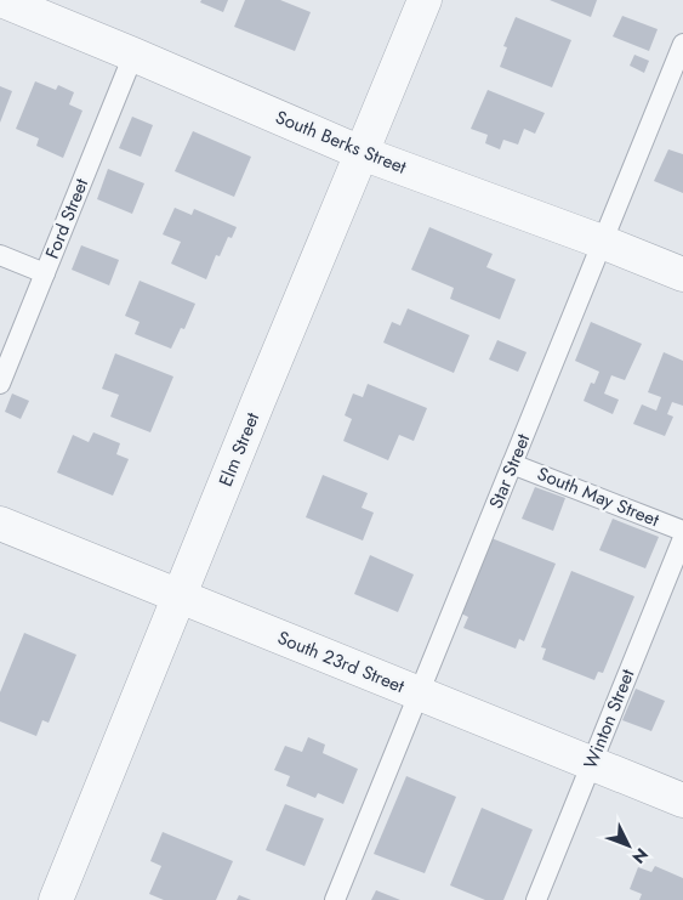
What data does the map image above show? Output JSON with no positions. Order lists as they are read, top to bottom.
{
  "streets": {
    "street": ["South Berks Street", "Elm Street", "South 23rd Street"],
    "lane": [
      "Ford Street",
      "Star Street",
      "South May Street",
      "Winton Street"
    ]
  },
  "crossings": [
    ["South Berks Street", "Ford Street"],
    ["South Berks Street", "Elm Street"],
    ["South Berks Street", "Star Street"],
    ["Elm Street", "South 23rd Street"],
    ["Star Street", "South May Street"],
    ["Star Street", "South 23rd Street"],
    ["South 23rd Street", "Winton Street"]
  ],
  "north": "bottom right"
}
